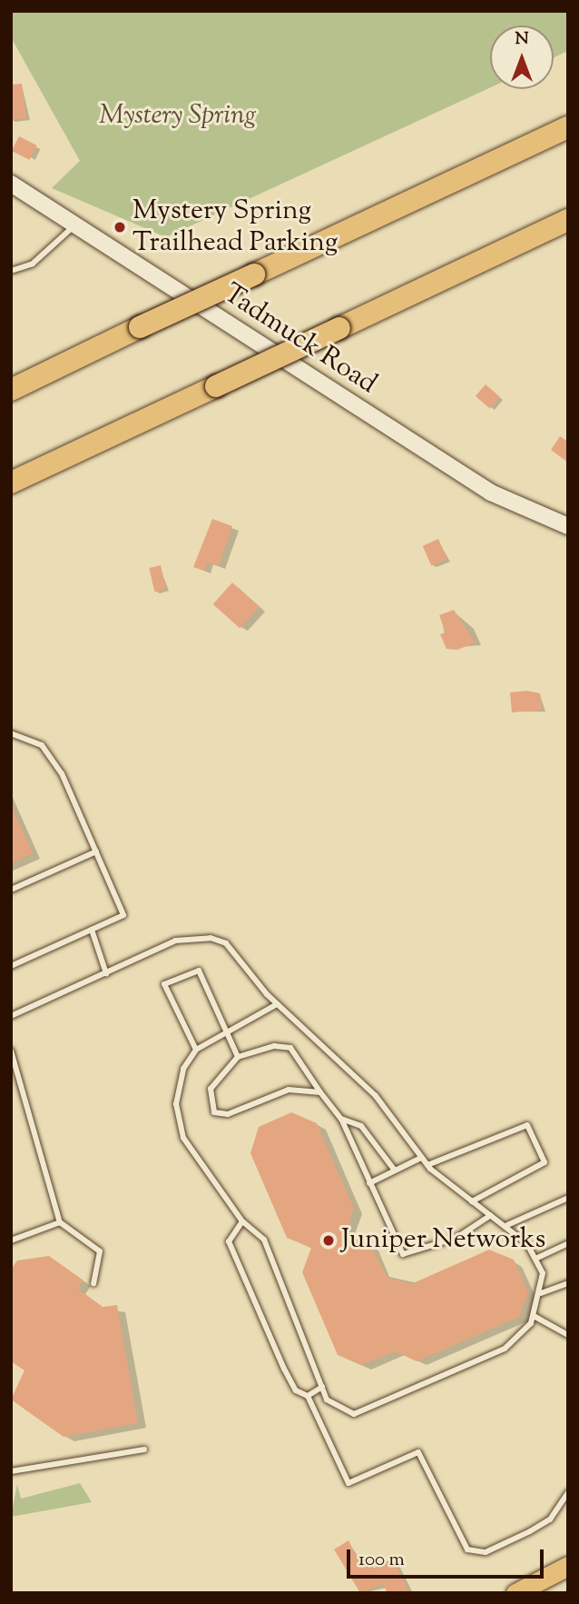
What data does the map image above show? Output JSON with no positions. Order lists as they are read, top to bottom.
{
  "streets": {
    "street": ["Tadmuck Road"]
  },
  "parks": ["Mystery Spring"],
  "places": ["Mystery Spring Trailhead Parking", "Juniper Networks"],
  "scale_bar": "100 m",
  "north": "top"
}
